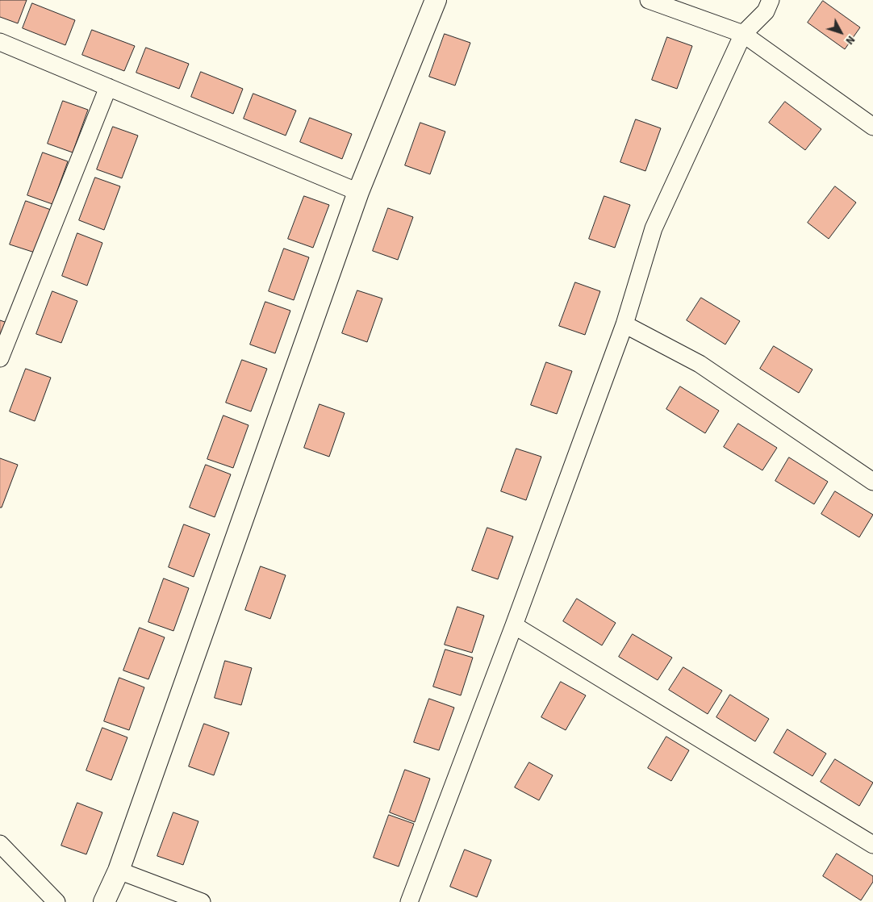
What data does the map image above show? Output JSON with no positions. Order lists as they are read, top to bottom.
{
  "north": "bottom right"
}
